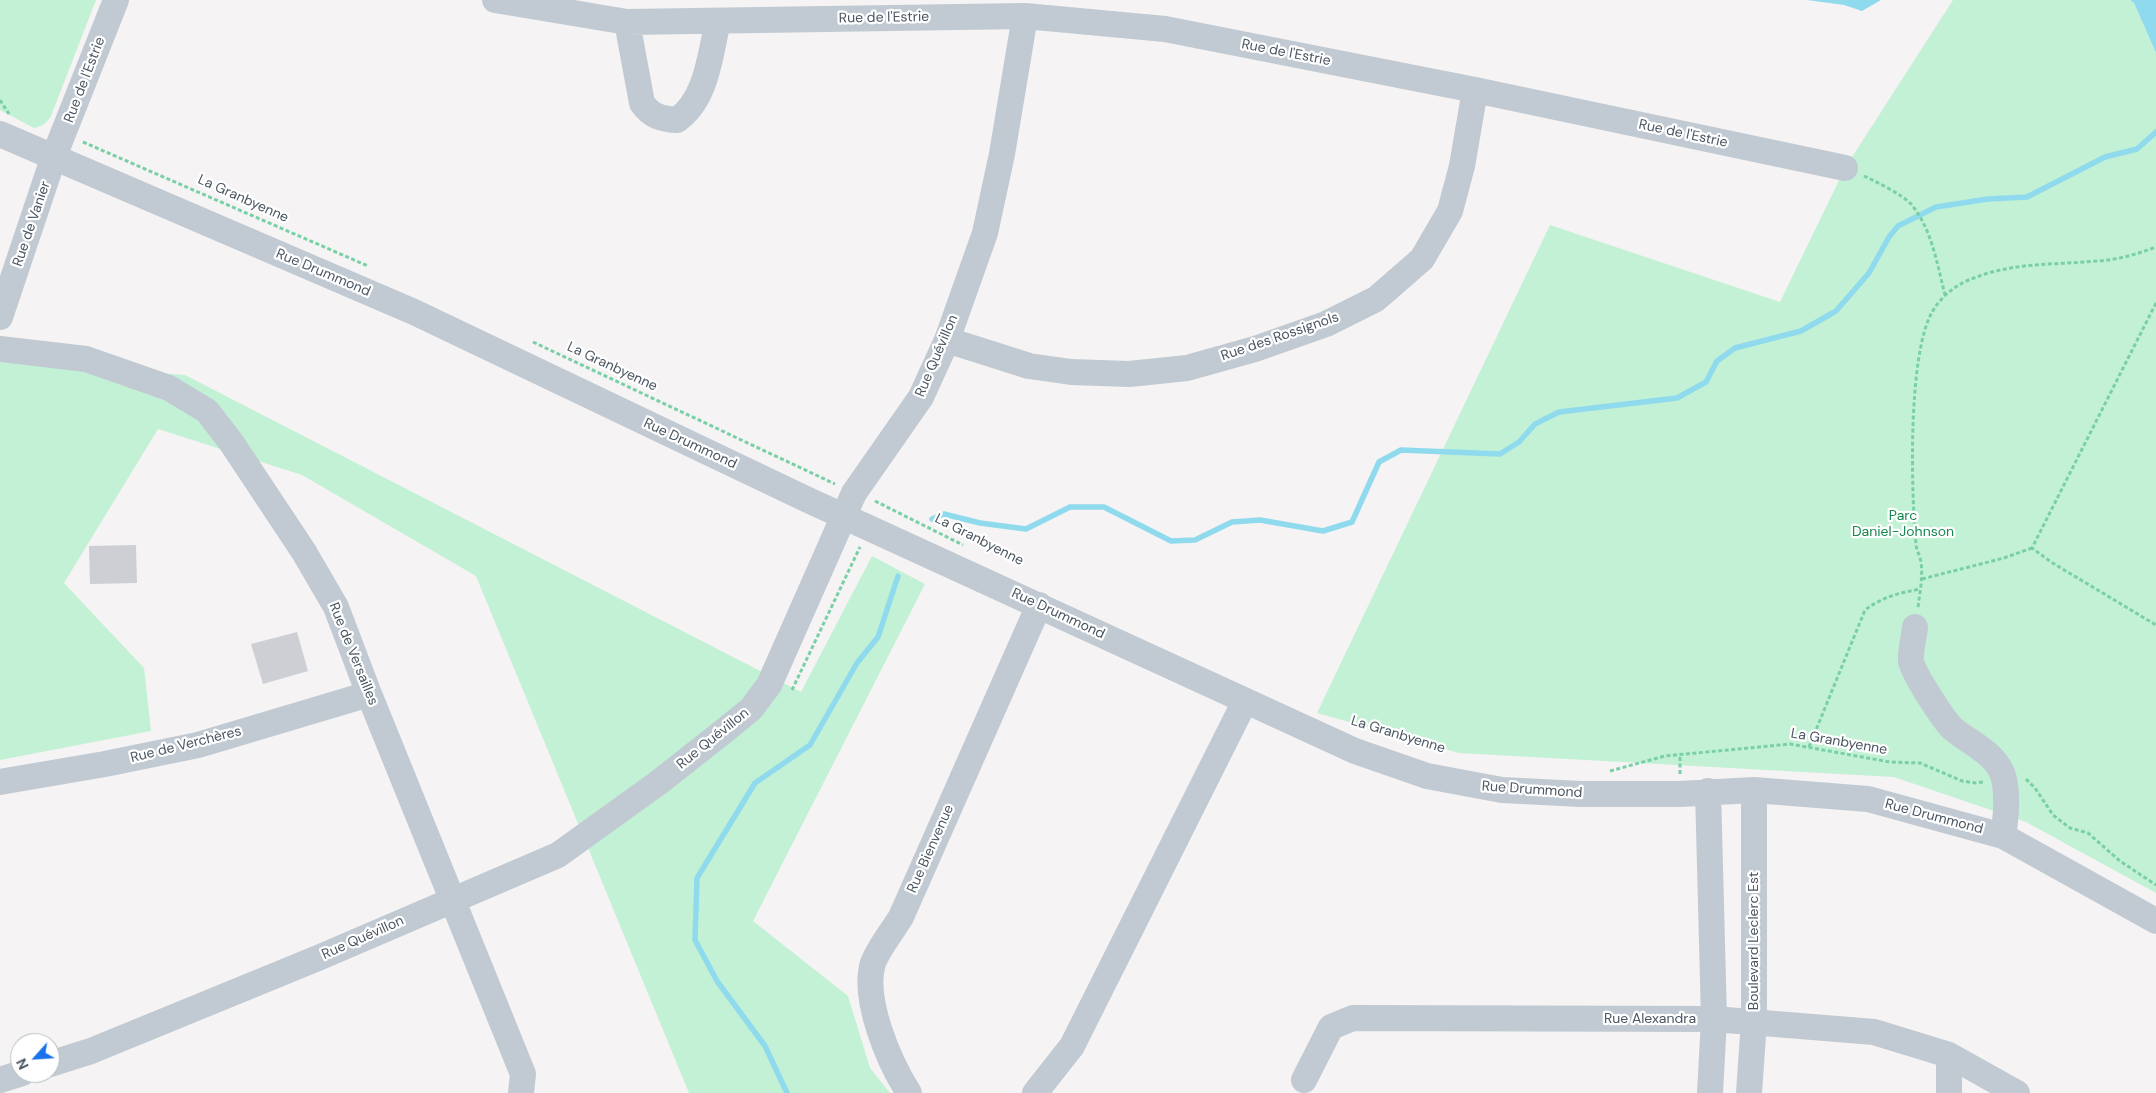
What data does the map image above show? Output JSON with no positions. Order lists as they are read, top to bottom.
{
  "streets": {
    "street": [
      "Rue de l'Estrie",
      "Rue de Vanier",
      "Rue Drummond",
      "Rue des Rossignols",
      "Rue Quévillon",
      "Rue de Versailles",
      "Rue de Verchères",
      "Rue Bienvenue",
      "Boulevard Leclerc Est",
      "Rue Alexandra"
    ],
    "path": ["La Granbyenne"]
  },
  "crossings": [
    ["Rue de l'Estrie", "La Granbyenne"],
    ["Rue de l'Estrie", "Rue de Vanier"],
    ["Rue de l'Estrie", "Rue Drummond"],
    ["Rue de l'Estrie", "Rue des Rossignols"],
    ["Rue de l'Estrie", "Rue Quévillon"],
    ["La Granbyenne", "Rue Drummond"],
    ["La Granbyenne", "Rue Quévillon"],
    ["Rue de Vanier", "Rue Drummond"],
    ["Rue Drummond", "Rue Quévillon"],
    ["Rue Drummond", "Rue Bienvenue"],
    ["Rue Drummond", "Boulevard Leclerc Est"],
    ["Rue des Rossignols", "Rue Quévillon"],
    ["Rue Quévillon", "Rue de Versailles"],
    ["Rue de Versailles", "Rue de Verchères"],
    ["Boulevard Leclerc Est", "Rue Alexandra"]
  ],
  "parks": ["Parc Daniel-Johnson"],
  "north": "bottom left"
}
